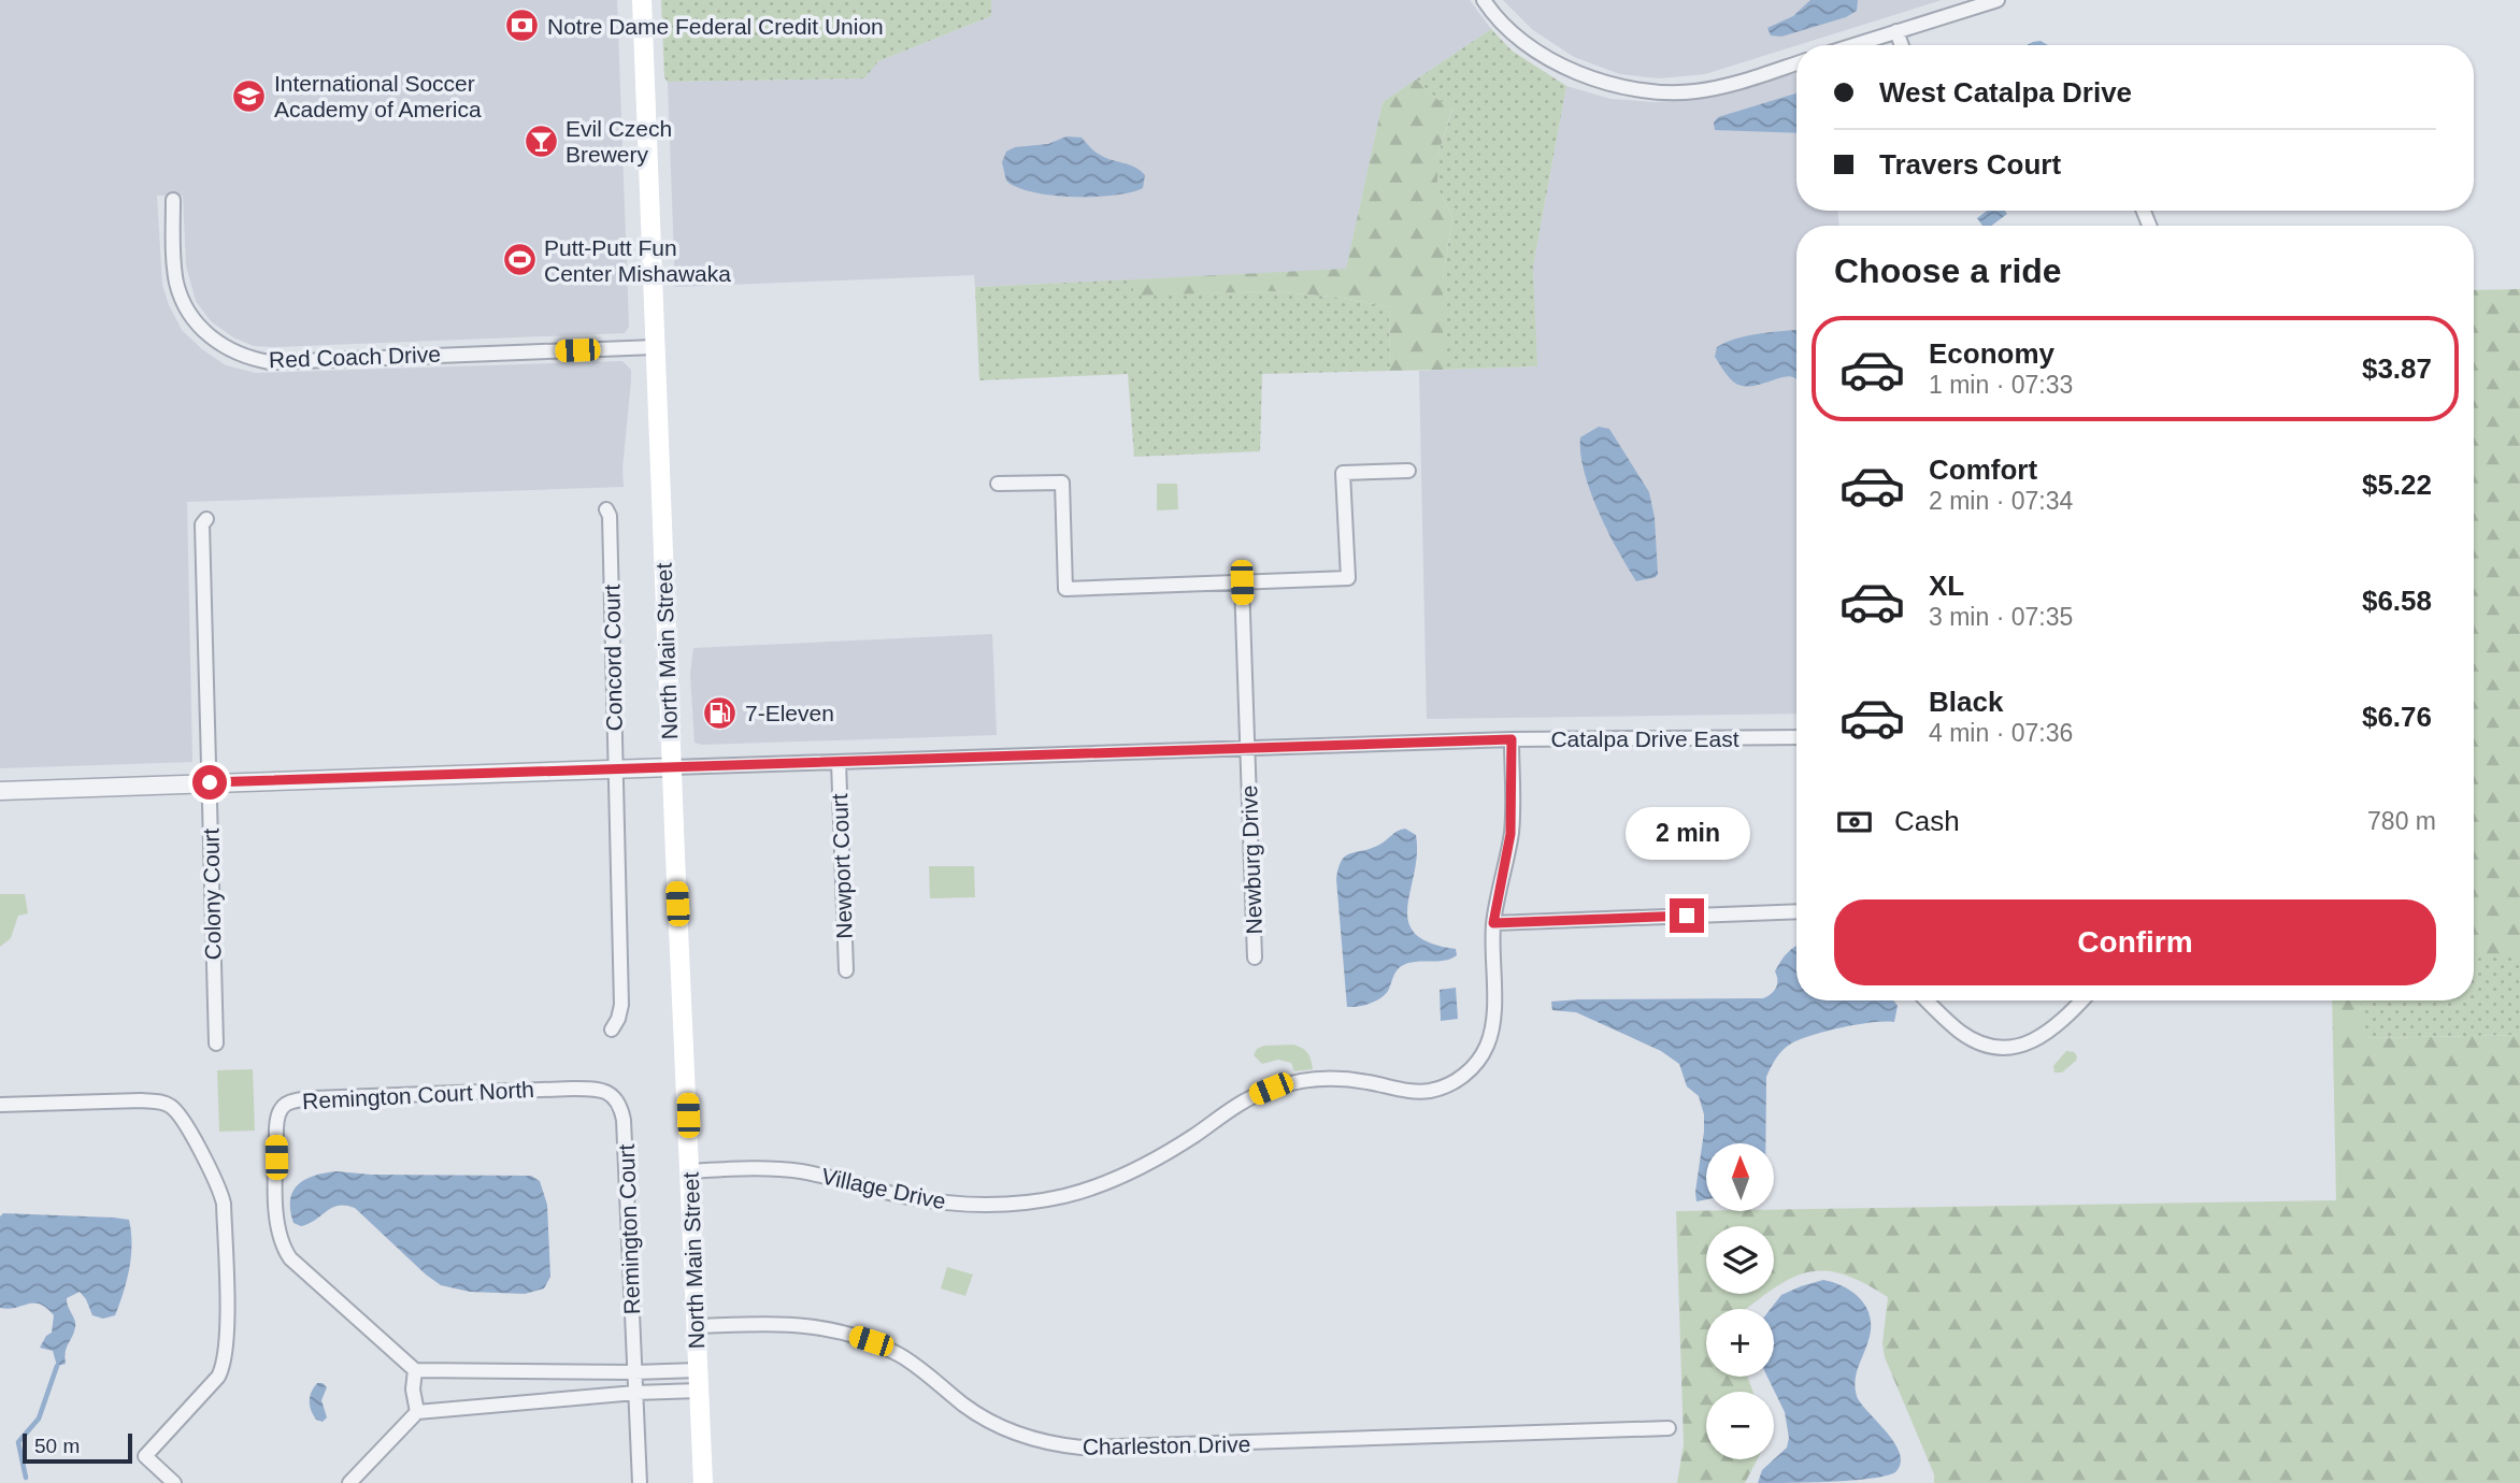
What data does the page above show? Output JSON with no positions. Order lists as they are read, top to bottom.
{
  "streets": {
    "main road": ["North Main Street"],
    "street": [
      "Red Coach Drive",
      "Concord Court",
      "Catalpa Drive East",
      "Newburg Drive",
      "Newport Court",
      "Colony Court",
      "Remington Court North",
      "Village Drive",
      "Remington Court",
      "Charleston Drive"
    ]
  },
  "crossings": [
    ["Red Coach Drive", "North Main Street"],
    ["North Main Street", "Catalpa Drive East"],
    ["North Main Street", "Village Drive"],
    ["North Main Street", "Charleston Drive"],
    ["Catalpa Drive East", "Newburg Drive"],
    ["Catalpa Drive East", "Newport Court"],
    ["Catalpa Drive East", "Village Drive"],
    ["Remington Court North", "Remington Court"]
  ],
  "places": {
    "bank": ["Notre Dame Federal Credit Union"],
    "school or university": ["International Soccer Academy of America"],
    "bar": ["Evil Czech Brewery"],
    "sports": ["Putt-Putt Fun Center Mishawaka"],
    "fuel station": ["7-Eleven"]
  },
  "scale_bar": "50 m",
  "north": "top",
  "page": {
    "banner": ["West Catalpa Drive", "Travers Court"],
    "heading": "Choose a ride",
    "list": [
      {
        "name": "Economy",
        "note": "1 min · 07:33",
        "value": "$3.87"
      },
      {
        "name": "Comfort",
        "note": "2 min · 07:34",
        "value": "$5.22"
      },
      {
        "name": "XL",
        "note": "3 min · 07:35",
        "value": "$6.58"
      },
      {
        "name": "Black",
        "note": "4 min · 07:36",
        "value": "$6.76"
      }
    ],
    "pay": ["Cash", "780 m"],
    "bubble": "2 min",
    "buttons": "Confirm",
    "map_buttons": ["+", "−"],
    "scale": "50 m"
  }
}
